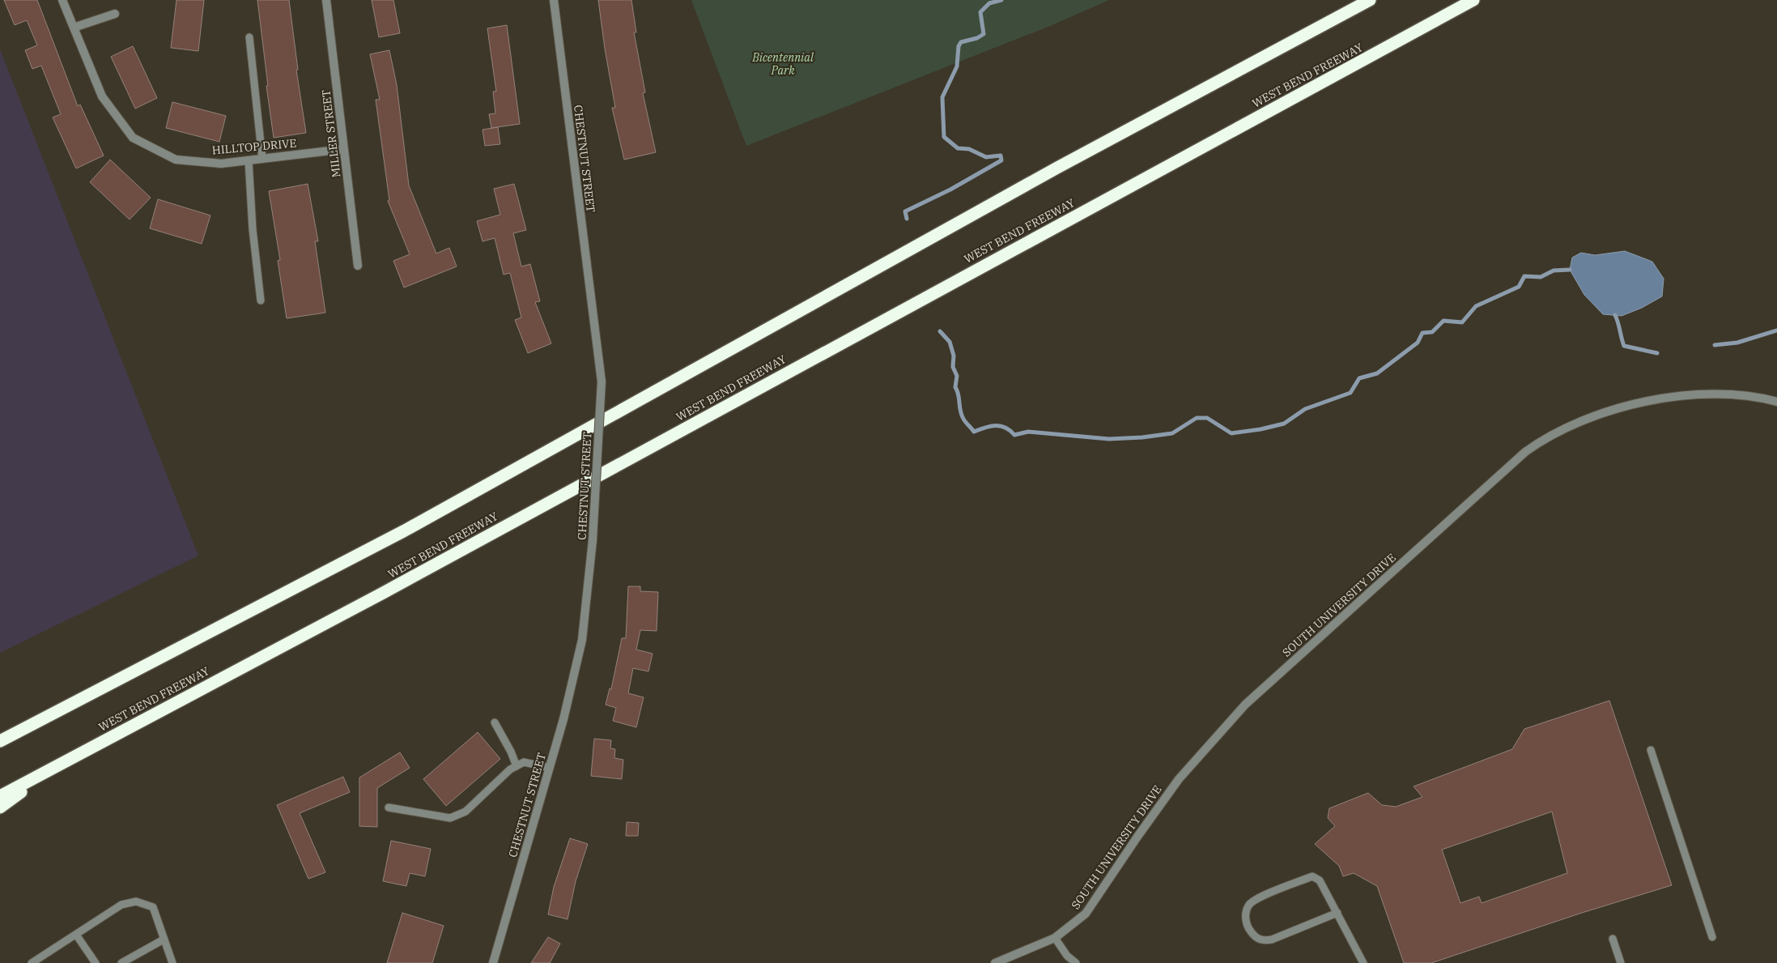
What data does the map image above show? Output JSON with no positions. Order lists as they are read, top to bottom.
{
  "streets": {
    "highway": ["WEST BEND FREEWAY"],
    "street": [
      "MILLER STREET",
      "HILLTOP DRIVE",
      "CHESTNUT STREET",
      "SOUTH UNIVERSITY DRIVE"
    ]
  },
  "crossings": [
    ["MILLER STREET", "HILLTOP DRIVE"]
  ],
  "parks": ["Bicentennial Park"]
}
